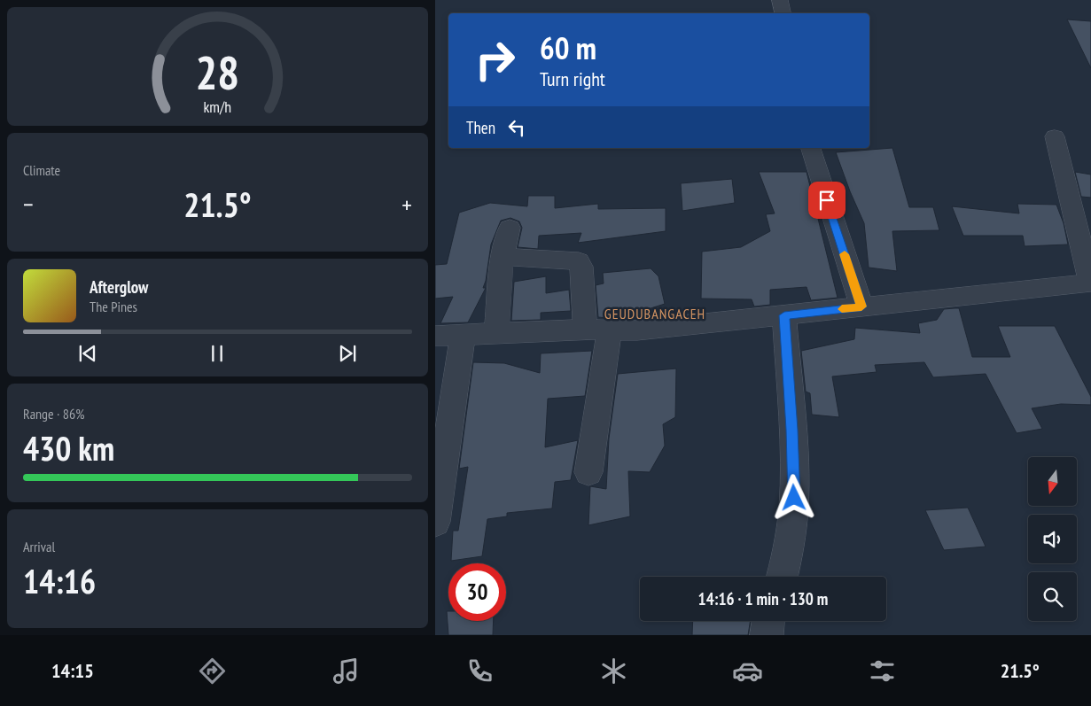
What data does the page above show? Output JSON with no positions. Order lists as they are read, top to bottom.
{
  "districts": ["GEUDUBANGACEH"],
  "north": "bottom",
  "page": {
    "turn": ["60 m", "Turn right"],
    "then": "Then",
    "tile": [
      "Climate",
      ["Range · 86%", "430 km"],
      ["Arrival", "14:16"]
    ],
    "heat": ["−", "21.5°", "+"],
    "song": ["Afterglow", "The Pines"],
    "limit": "30",
    "trip": "14:16 · 1 min · 130 m",
    "tabs": ["14:15", "21.5°"],
    "gauge": ["28", "km/h"]
  }
}
